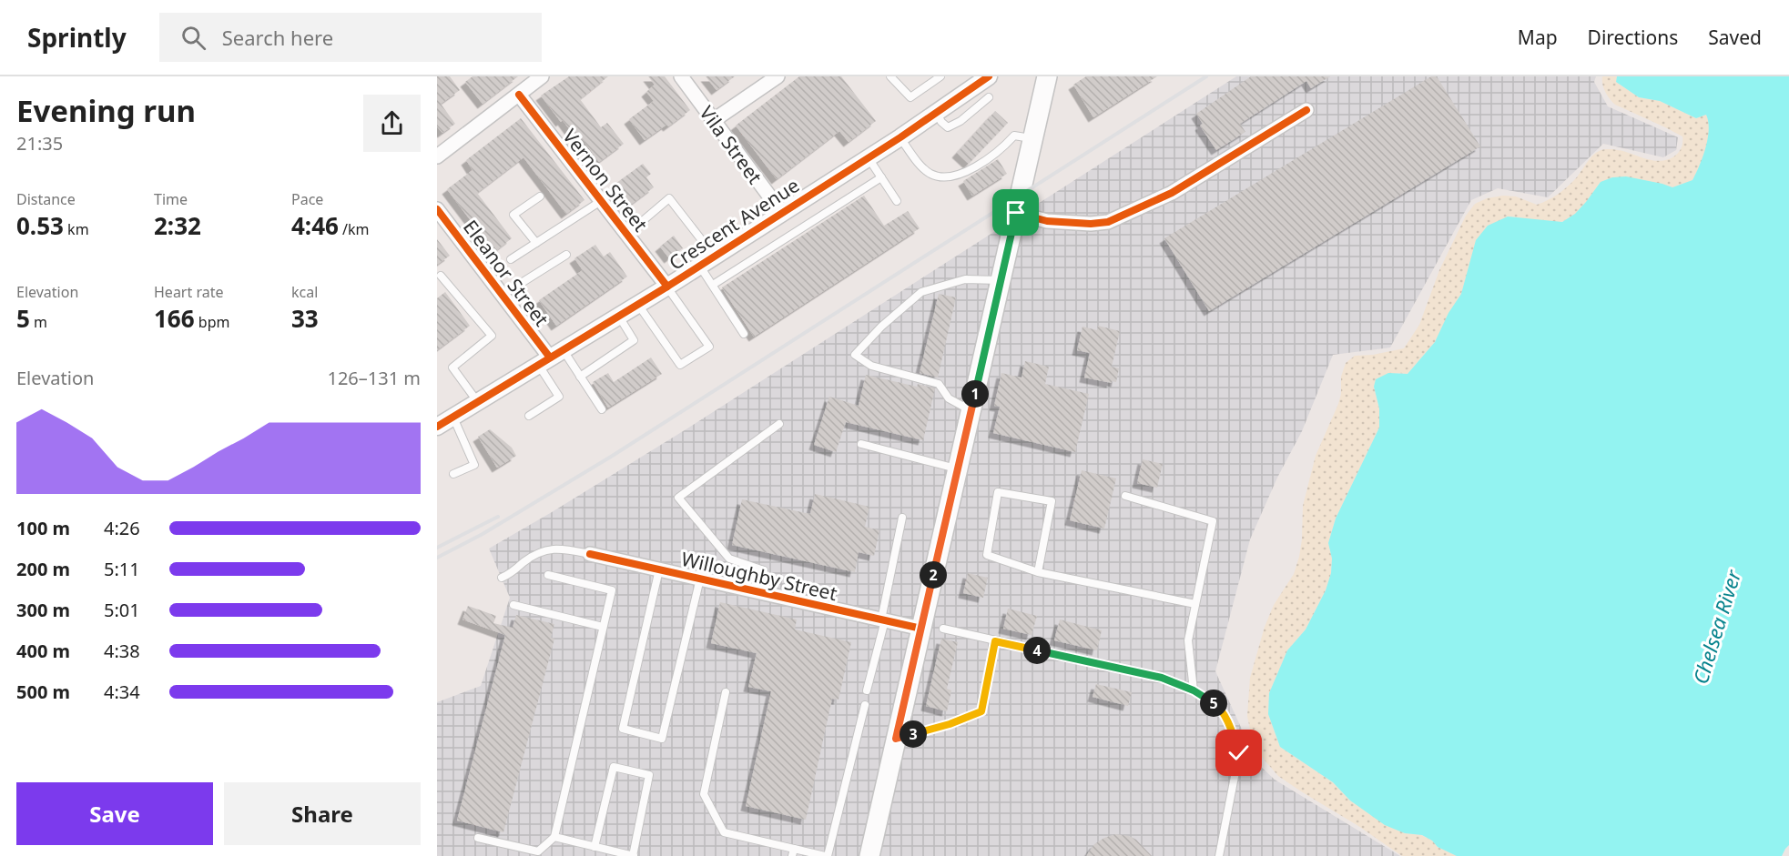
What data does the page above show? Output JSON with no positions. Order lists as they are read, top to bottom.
{
  "streets": {
    "street": [
      "Vila Street",
      "Vernon Street",
      "Crescent Avenue",
      "Eleanor Street",
      "Willoughby Street"
    ]
  },
  "crossings": [
    ["Vila Street", "Crescent Avenue"],
    ["Vernon Street", "Crescent Avenue"],
    ["Crescent Avenue", "Eleanor Street"]
  ],
  "water": ["Chelsea River"],
  "page": {
    "header": "Sprintly",
    "search": "Search here",
    "nav": ["Map", "Directions", "Saved"],
    "heading": ["Evening run", "21:35"],
    "stats": [
      ["Distance", "0.53 km"],
      ["Time", "2:32"],
      ["Pace", "4:46 /km"],
      ["Elevation", "5 m"],
      ["Heart rate", "166 bpm"],
      ["kcal", "33"]
    ],
    "chart": ["Elevation", "126–131 m"],
    "pins": [
      "1",
      "2",
      "4",
      "5",
      "3"
    ],
    "list": [
      {
        "name": "100 m",
        "note": "4:26"
      },
      {
        "name": "200 m",
        "note": "5:11"
      },
      {
        "name": "300 m",
        "note": "5:01"
      },
      {
        "name": "400 m",
        "note": "4:38"
      },
      {
        "name": "500 m",
        "note": "4:34"
      }
    ],
    "buttons": ["Save", "Share"]
  }
}
